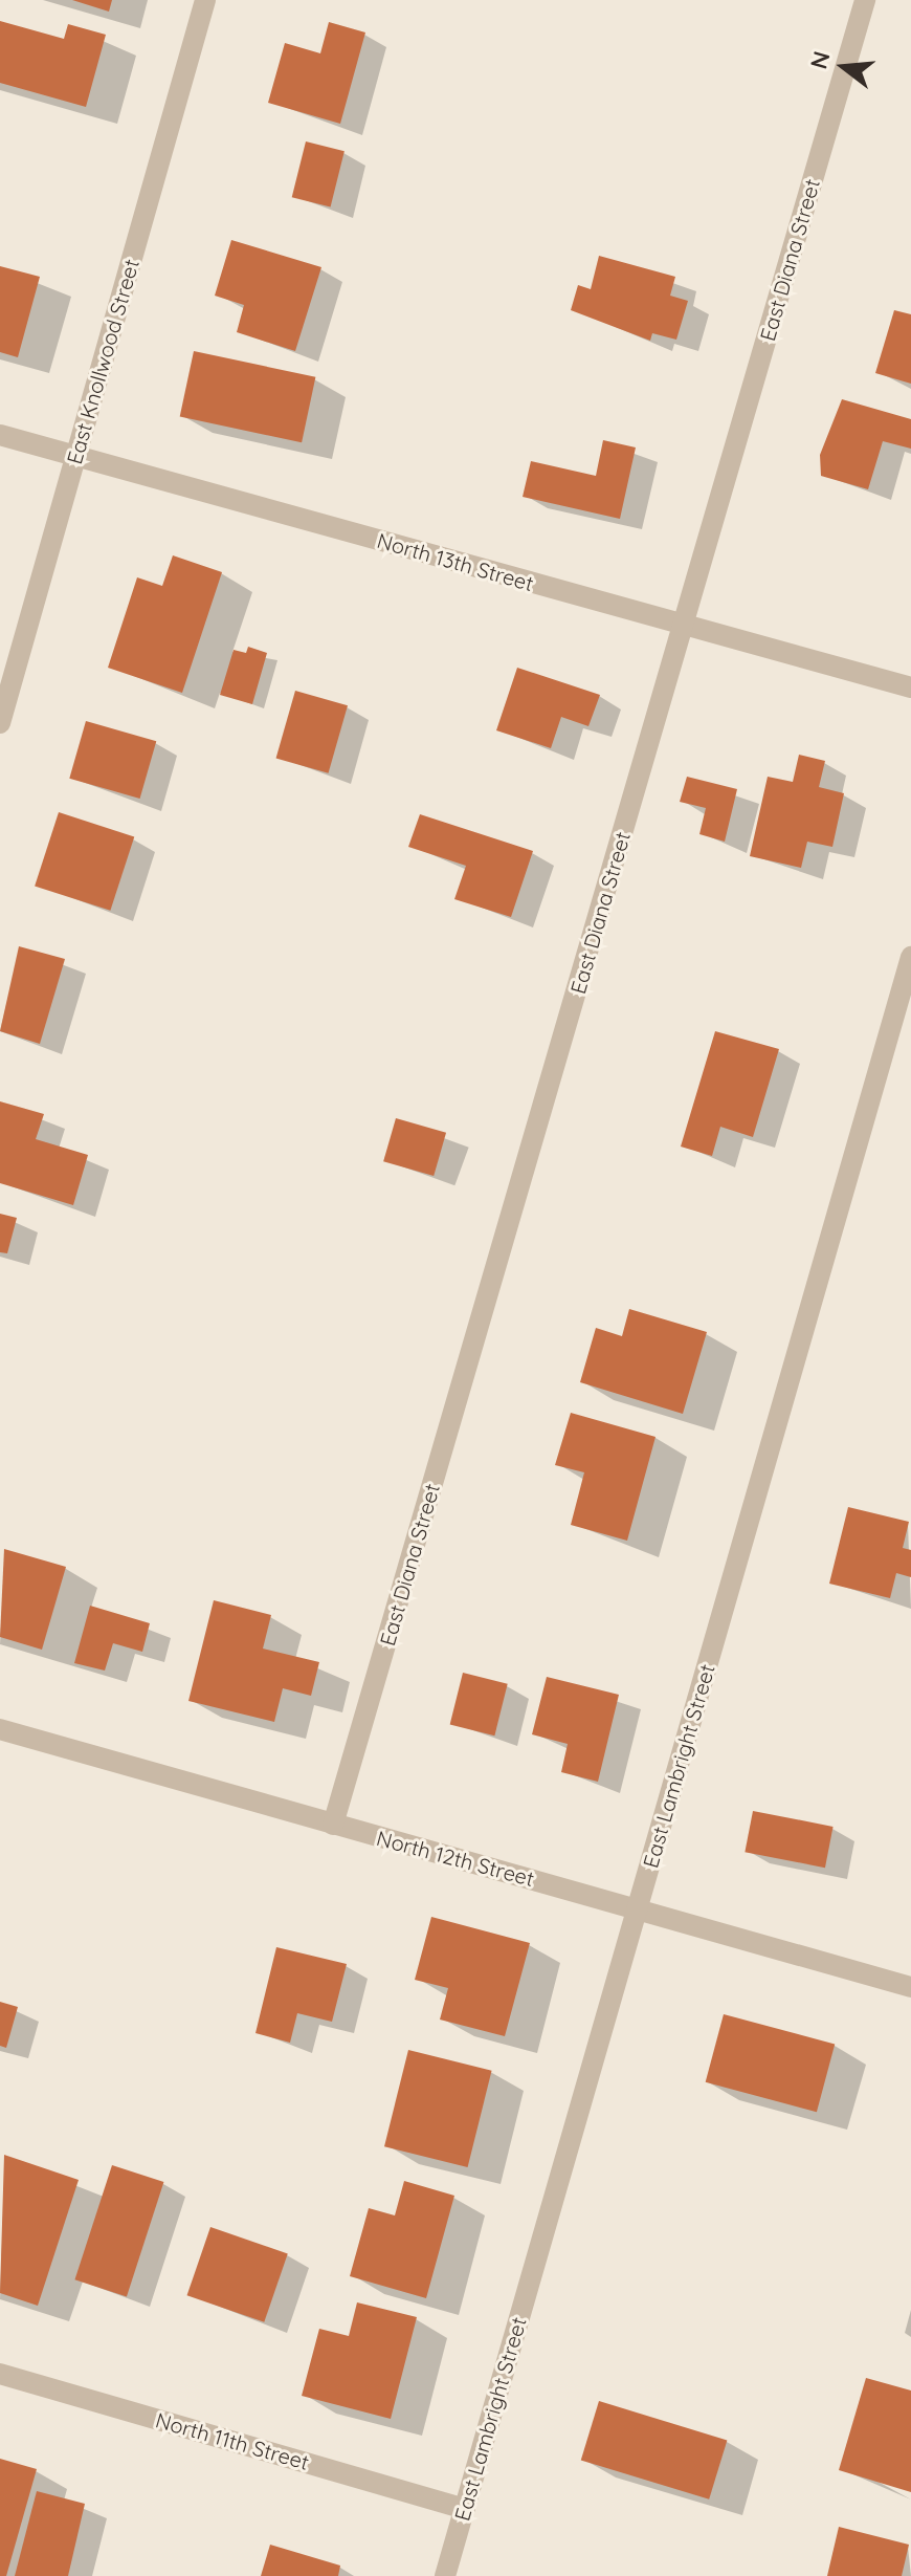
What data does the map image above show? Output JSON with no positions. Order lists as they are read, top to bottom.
{
  "streets": {
    "street": [
      "East Diana Street",
      "East Knollwood Street",
      "North 13th Street",
      "East Lambright Street",
      "North 12th Street",
      "North 11th Street"
    ]
  },
  "crossings": [
    ["East Diana Street", "North 13th Street"],
    ["East Diana Street", "North 12th Street"],
    ["East Knollwood Street", "North 13th Street"],
    ["East Lambright Street", "North 12th Street"],
    ["East Lambright Street", "North 11th Street"]
  ],
  "north": "left"
}
